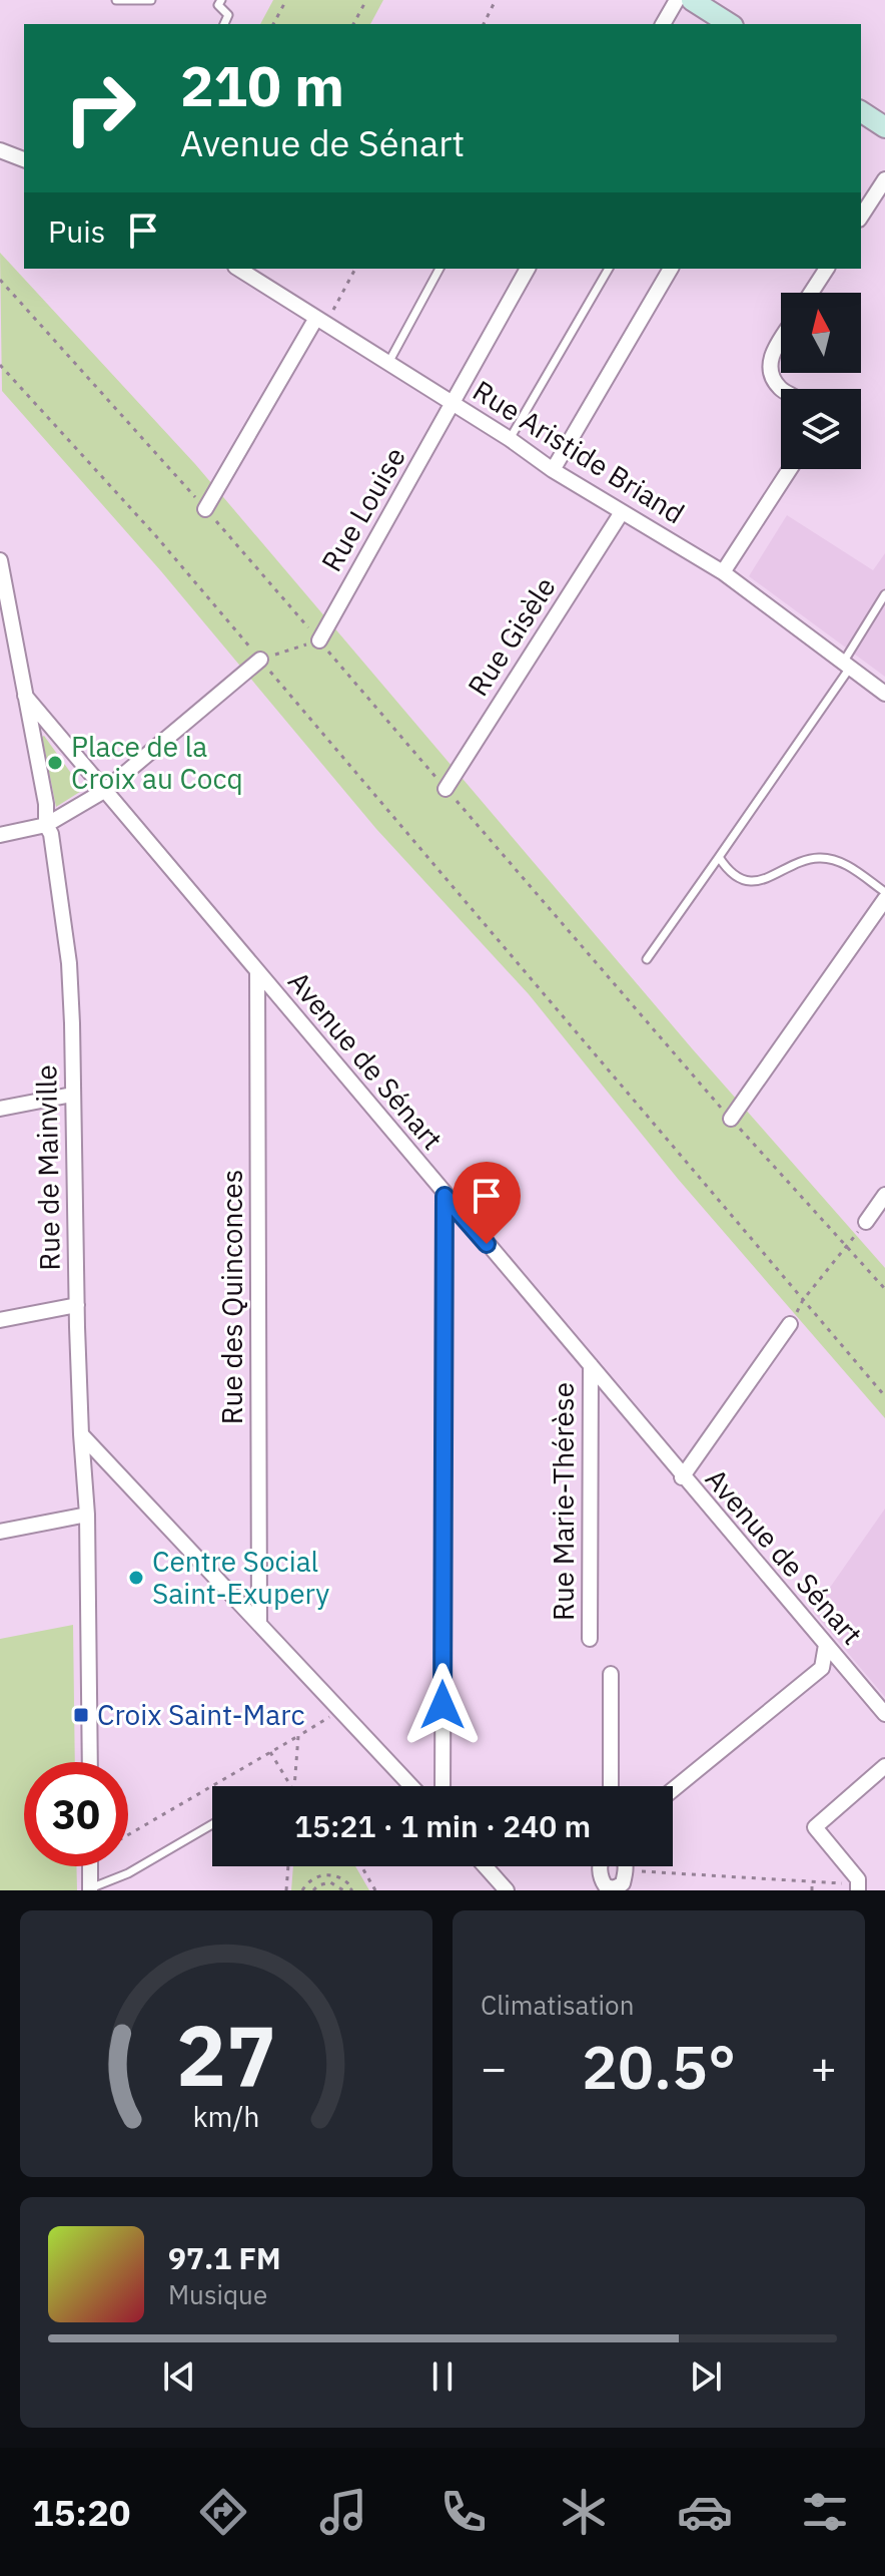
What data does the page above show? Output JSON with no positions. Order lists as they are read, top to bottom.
{
  "streets": {
    "street": [
      "Rue Aristide Briand",
      "Rue Louise",
      "Rue Gisèle",
      "Avenue de Sénart",
      "Rue de Mainville",
      "Rue des Quinconces",
      "Rue Marie-Thérèse"
    ]
  },
  "crossings": [
    ["Rue Aristide Briand", "Rue Louise"],
    ["Rue Aristide Briand", "Rue Gisèle"],
    ["Avenue de Sénart", "Rue de Mainville"],
    ["Avenue de Sénart", "Rue des Quinconces"],
    ["Avenue de Sénart", "Rue Marie-Thérèse"]
  ],
  "places": {
    "other": ["Place de la Croix au Cocq", "Centre Social Saint-Exupery"],
    "transit": ["Croix Saint-Marc"]
  },
  "north": "top",
  "page": {
    "turn": ["210 m", "Avenue de Sénart"],
    "then": "Puis",
    "limit": "30",
    "trip": "15:21 · 1 min · 240 m",
    "tile": "Climatisation",
    "heat": ["−", "20.5°", "+"],
    "song": ["97.1 FM", "Musique"],
    "tabs": "15:20",
    "gauge": ["27", "km/h"]
  }
}
